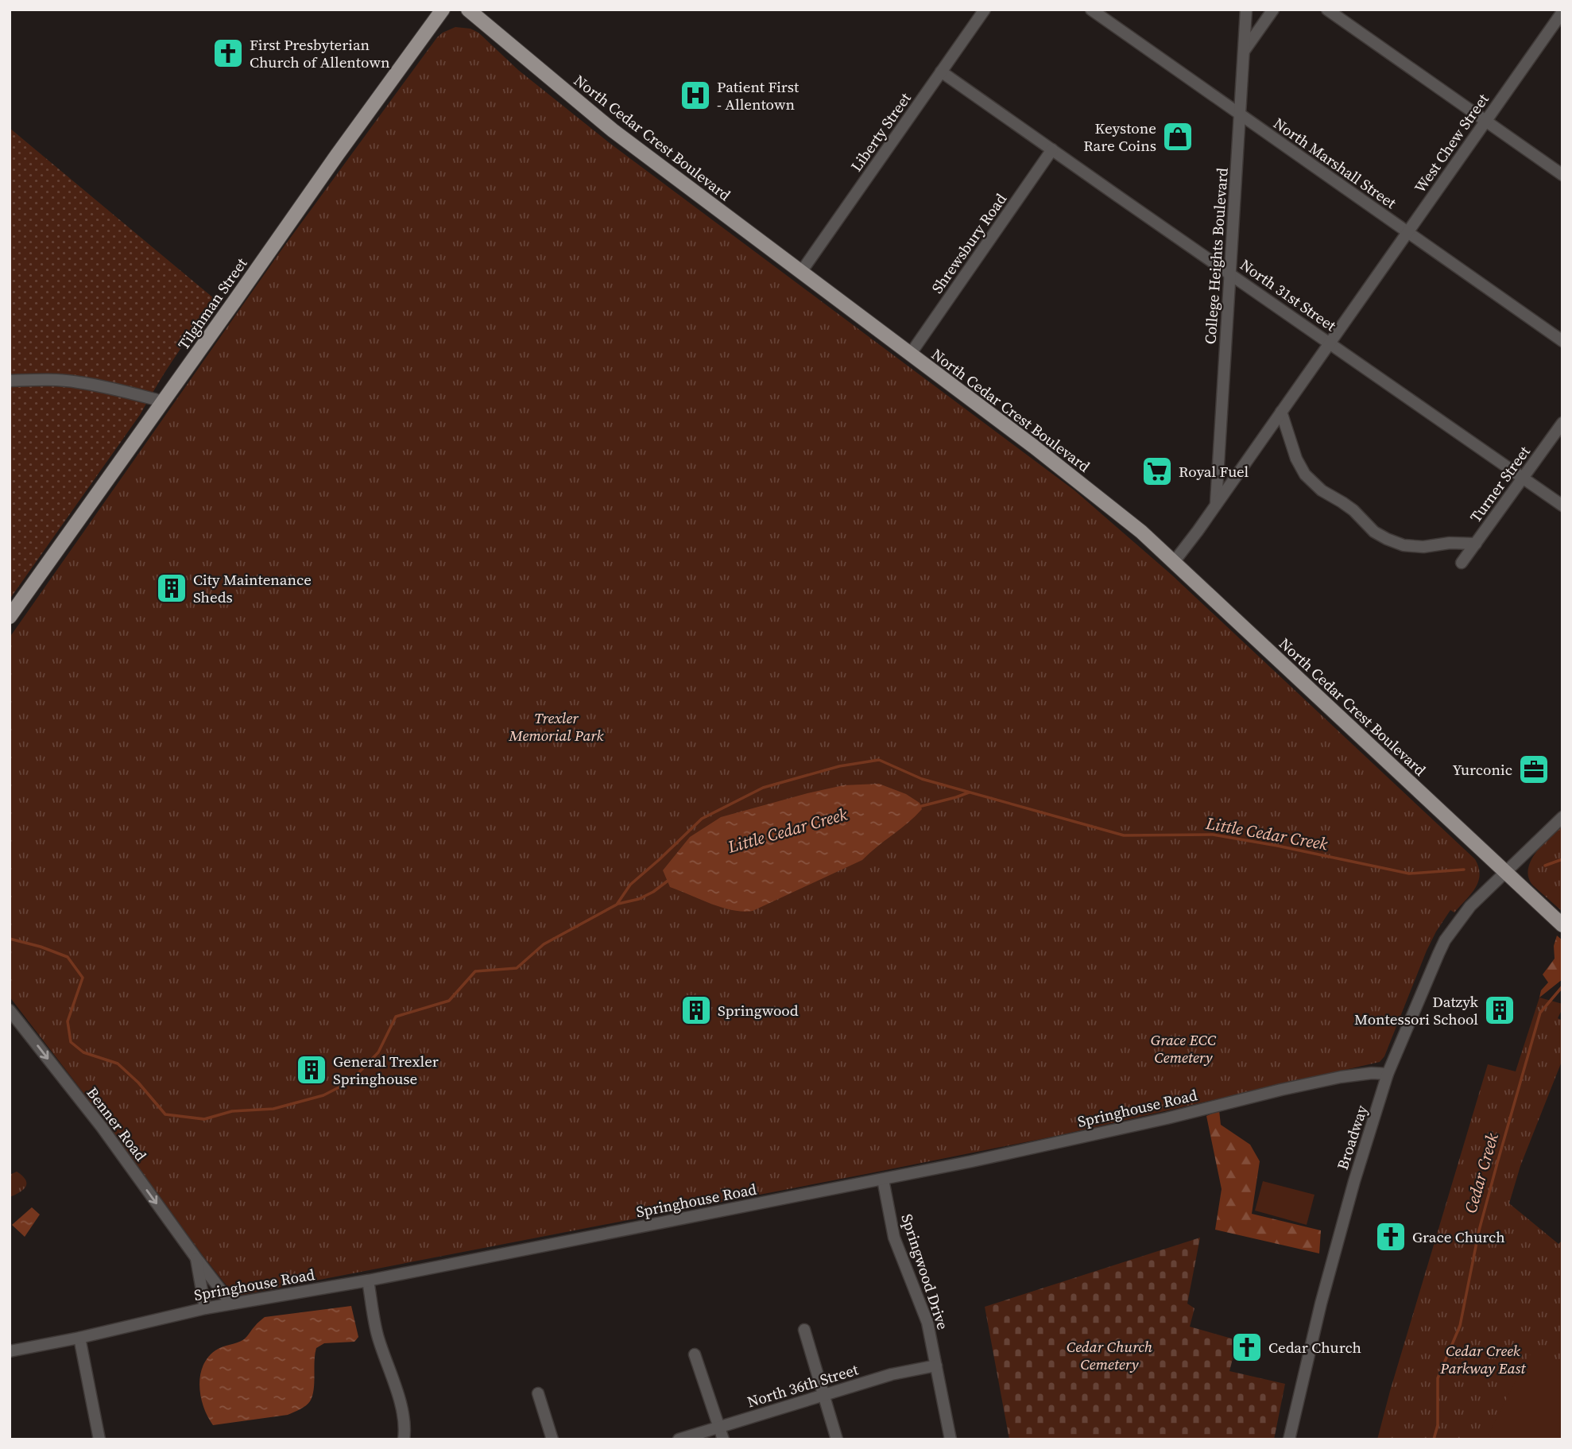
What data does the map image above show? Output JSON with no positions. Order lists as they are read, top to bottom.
{
  "streets": {
    "main road": ["North Cedar Crest Boulevard", "Tilghman Street"],
    "street": [
      "Liberty Street",
      "West Chew Street",
      "North Marshall Street",
      "Shrewsbury Road",
      "College Heights Boulevard",
      "North 31st Street",
      "Turner Street",
      "Springhouse Road",
      "Benner Road",
      "Broadway",
      "Springwood Drive",
      "North 36th Street"
    ]
  },
  "crossings": [
    ["Liberty Street", "North Cedar Crest Boulevard"],
    ["Liberty Street", "North 31st Street"],
    ["North Cedar Crest Boulevard", "West Chew Street"],
    ["North Cedar Crest Boulevard", "Shrewsbury Road"],
    ["North Cedar Crest Boulevard", "Broadway"],
    ["West Chew Street", "North Marshall Street"],
    ["West Chew Street", "College Heights Boulevard"],
    ["West Chew Street", "North 31st Street"],
    ["North Marshall Street", "College Heights Boulevard"],
    ["Shrewsbury Road", "North 31st Street"],
    ["College Heights Boulevard", "North 31st Street"],
    ["North 31st Street", "Turner Street"],
    ["Springhouse Road", "Benner Road"],
    ["Springhouse Road", "Broadway"],
    ["Springhouse Road", "Springwood Drive"],
    ["Springwood Drive", "North 36th Street"]
  ],
  "one_way": ["Benner Road"],
  "water": ["Little Cedar Creek", "Cedar Creek"],
  "parks": [
    "Trexler Memorial Park",
    "Grace ECC Cemetery",
    "Cedar Church Cemetery",
    "Cedar Creek Parkway East"
  ],
  "places": {
    "church": ["First Presbyterian Church of Allentown", "Grace Church", "Cedar Church"],
    "hospital": ["Patient First - Allentown"],
    "shop": ["Keystone Rare Coins"],
    "supermarket": ["Royal Fuel"],
    "building": [
      "City Maintenance Sheds",
      "Springwood",
      "Datzyk Montessori School",
      "General Trexler Springhouse"
    ],
    "office": ["Yurconic"]
  }
}
